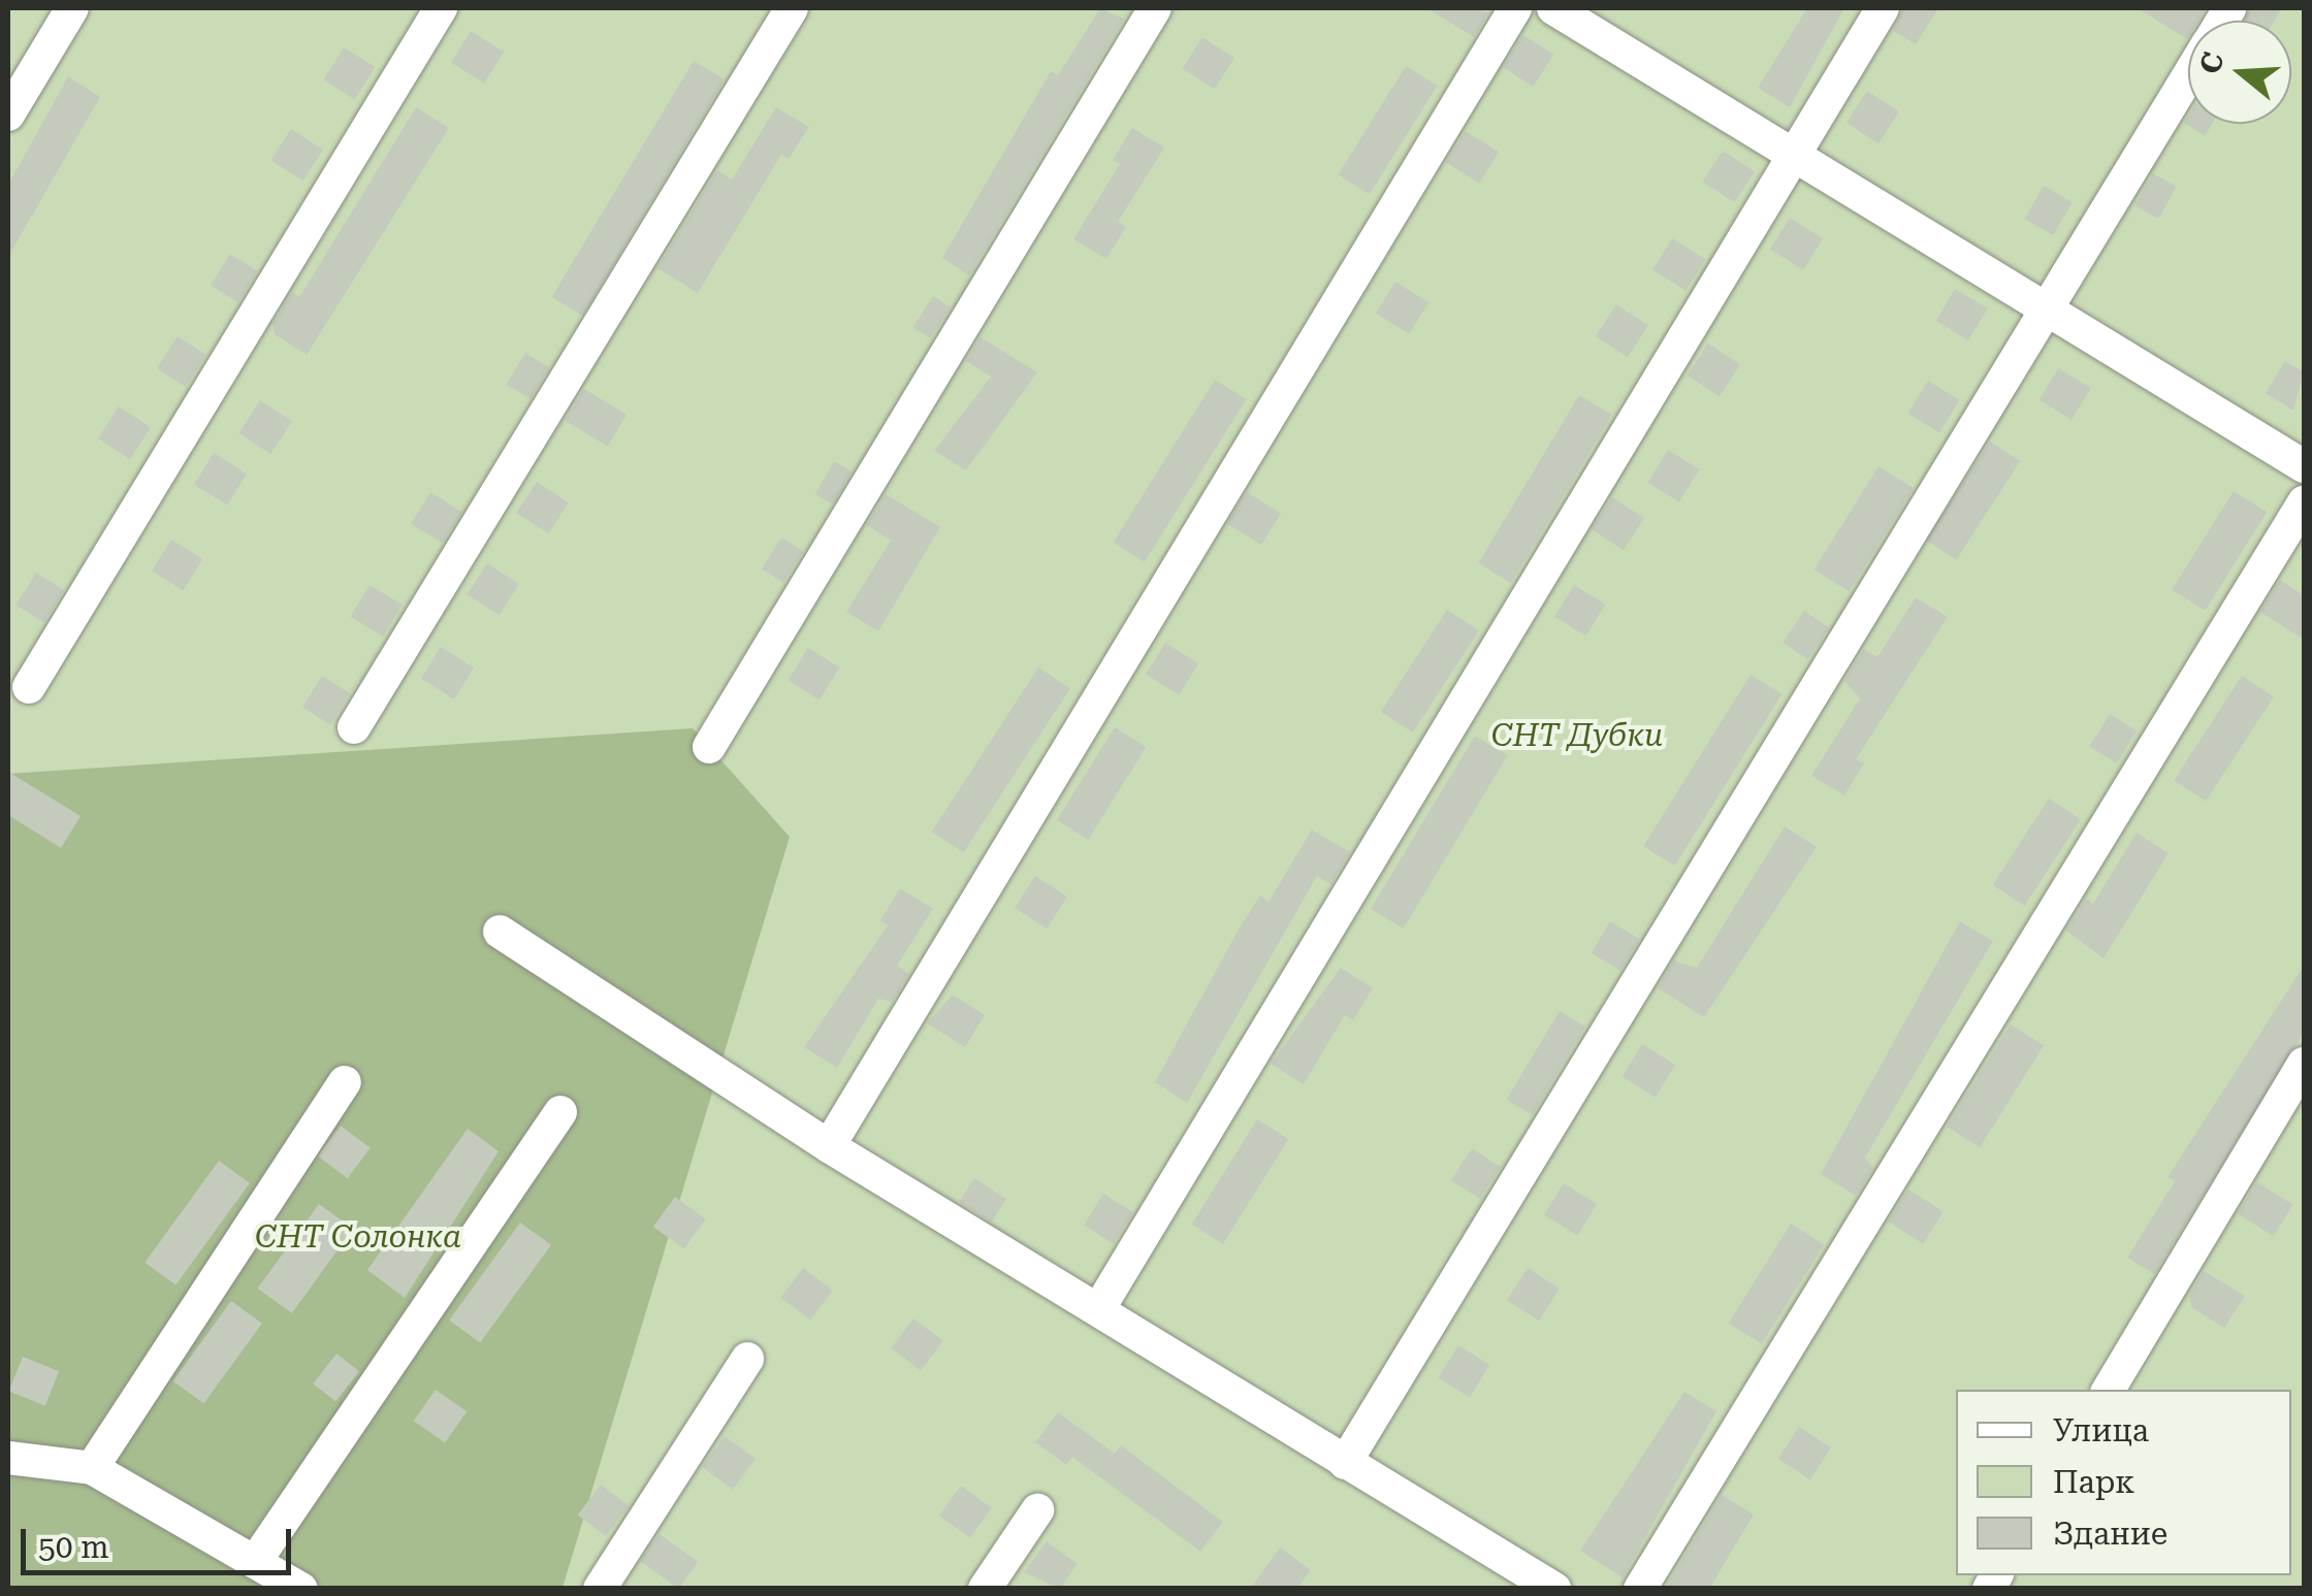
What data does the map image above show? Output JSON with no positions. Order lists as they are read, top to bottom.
{
  "parks": ["СНТ Дубки", "СНТ Солонка"],
  "legend": ["Улица", "Парк", "Здание"],
  "scale_bar": "50 m",
  "north": "left"
}
